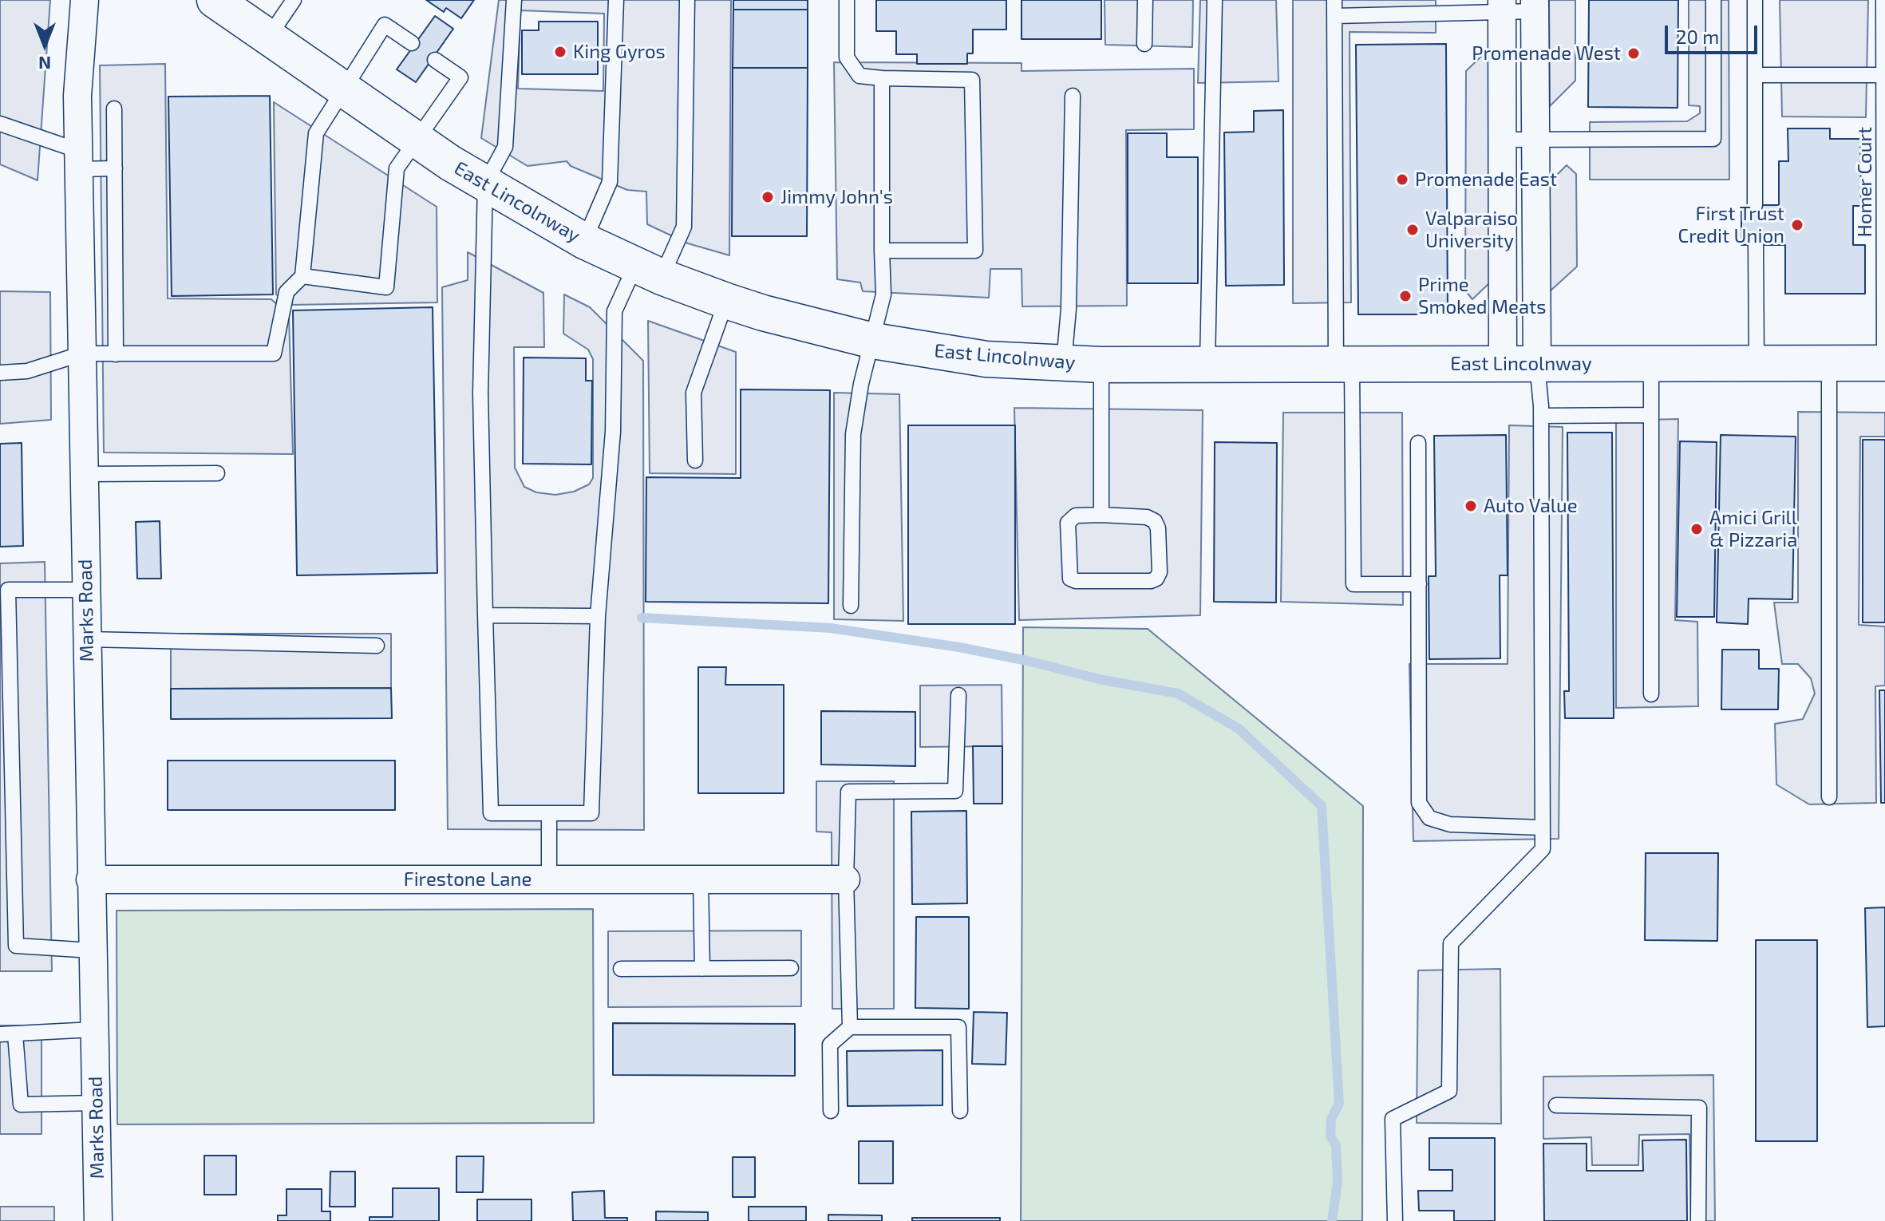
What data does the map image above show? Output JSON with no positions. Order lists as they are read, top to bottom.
{
  "streets": {
    "main road": ["East Lincolnway"],
    "street": ["Marks Road", "Firestone Lane"],
    "lane": ["Homer Court"]
  },
  "crossings": [
    ["Homer Court", "East Lincolnway"],
    ["Marks Road", "Firestone Lane"]
  ],
  "places": [
    "King Gyros",
    "Promenade West",
    "Promenade East",
    "Jimmy John's",
    "First Trust Credit Union",
    "Valparaiso University",
    "Prime Smoked Meats",
    "Auto Value",
    "Amici Grill & Pizzaria"
  ],
  "scale_bar": "20 m",
  "north": "bottom"
}
